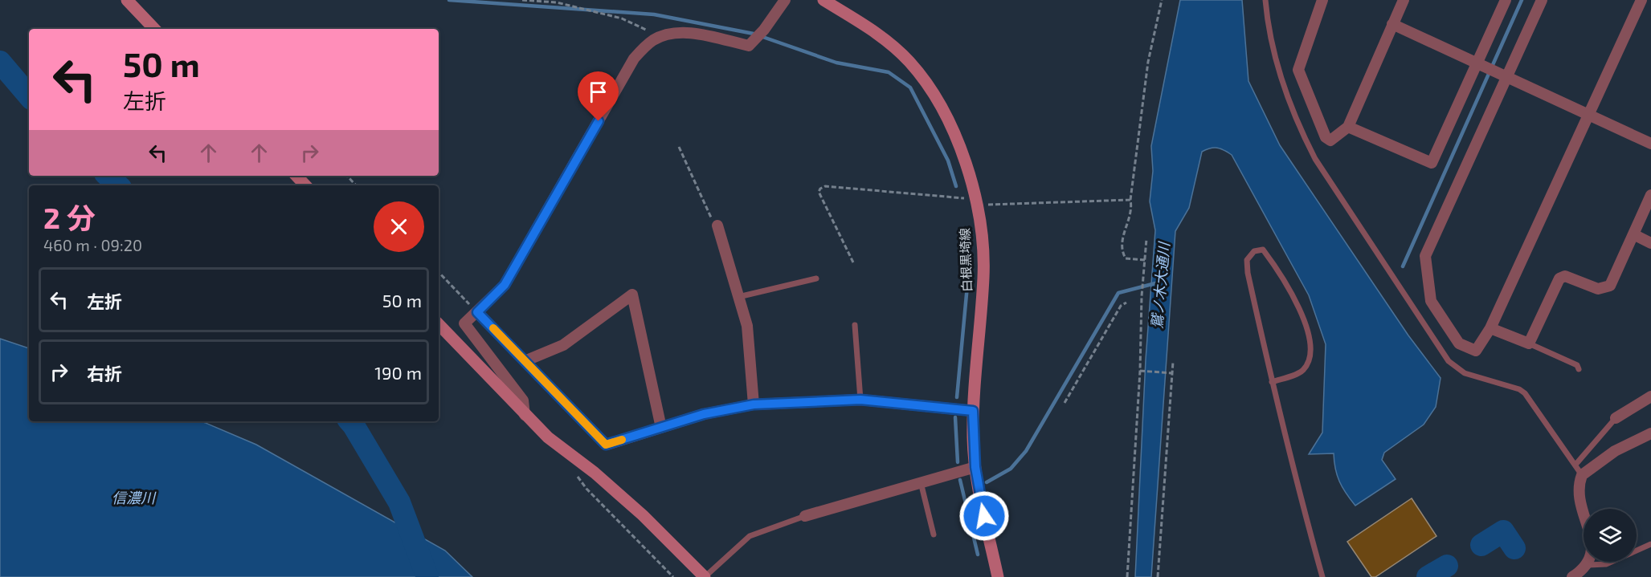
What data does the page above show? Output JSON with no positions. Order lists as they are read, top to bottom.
{
  "streets": {
    "main road": ["白根黒埼線"]
  },
  "water": ["鷲ノ木大通川", "信濃川"],
  "page": {
    "turn": ["50 m", "左折"],
    "heading": ["2 分", "460 m · 09:20"],
    "list": [
      {
        "name": "左折",
        "value": "50 m"
      },
      {
        "name": "右折",
        "value": "190 m"
      }
    ]
  }
}
